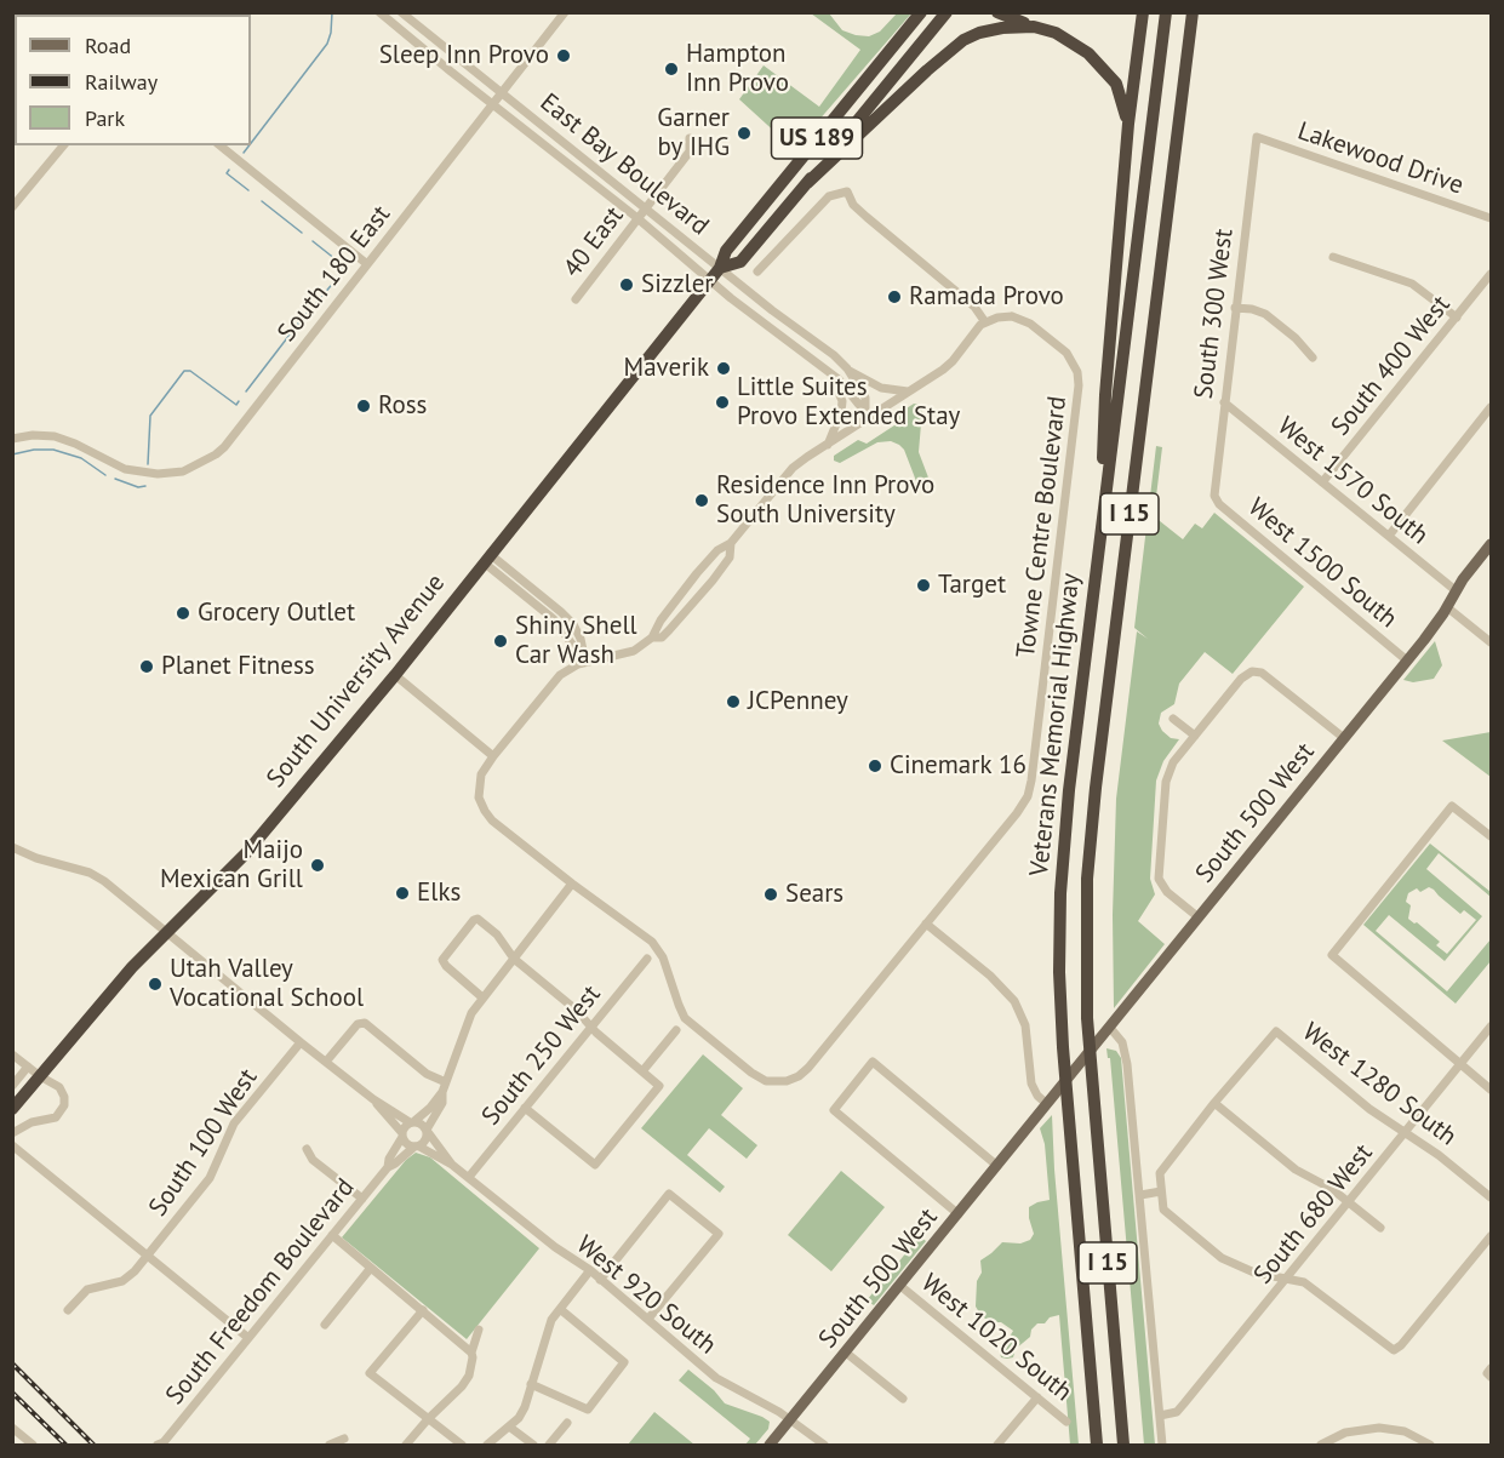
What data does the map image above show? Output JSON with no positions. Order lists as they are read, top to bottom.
{
  "streets": {
    "highway": [
      "US 189",
      "I 15",
      "South University Avenue",
      "Veterans Memorial Highway"
    ],
    "main road": ["South 500 West"],
    "street": [
      "Lakewood Drive",
      "East Bay Boulevard",
      "40 East",
      "South 180 East",
      "South 300 West",
      "South 400 West",
      "West 1570 South",
      "Towne Centre Boulevard",
      "West 1500 South",
      "South 250 West",
      "West 1280 South",
      "South 100 West",
      "South 680 West",
      "South Freedom Boulevard",
      "West 920 South",
      "West 1020 South"
    ]
  },
  "crossings": [
    ["Lakewood Drive", "South 300 West"],
    ["East Bay Boulevard", "40 East"],
    ["East Bay Boulevard", "South 180 East"],
    ["East Bay Boulevard", "Towne Centre Boulevard"],
    ["East Bay Boulevard", "South University Avenue"],
    ["South 300 West", "West 1570 South"],
    ["South 300 West", "West 1500 South"],
    ["South 400 West", "West 1570 South"],
    ["West 1570 South", "South 500 West"],
    ["West 1500 South", "South 500 West"],
    ["South 500 West", "West 920 South"],
    ["South 500 West", "West 1020 South"],
    ["South 250 West", "West 920 South"],
    ["West 1280 South", "South 680 West"],
    ["South Freedom Boulevard", "West 920 South"]
  ],
  "places": [
    "Sleep Inn Provo",
    "Hampton Inn Provo",
    "Garner by IHG",
    "Sizzler",
    "Ramada Provo",
    "Maverik",
    "Little Suites Provo Extended Stay",
    "Ross",
    "Residence Inn Provo South University",
    "Target",
    "Grocery Outlet",
    "Shiny Shell Car Wash",
    "Planet Fitness",
    "JCPenney",
    "Cinemark 16",
    "Maijo Mexican Grill",
    "Elks",
    "Sears",
    "Utah Valley Vocational School"
  ],
  "legend": ["Road", "Railway", "Park"]
}
